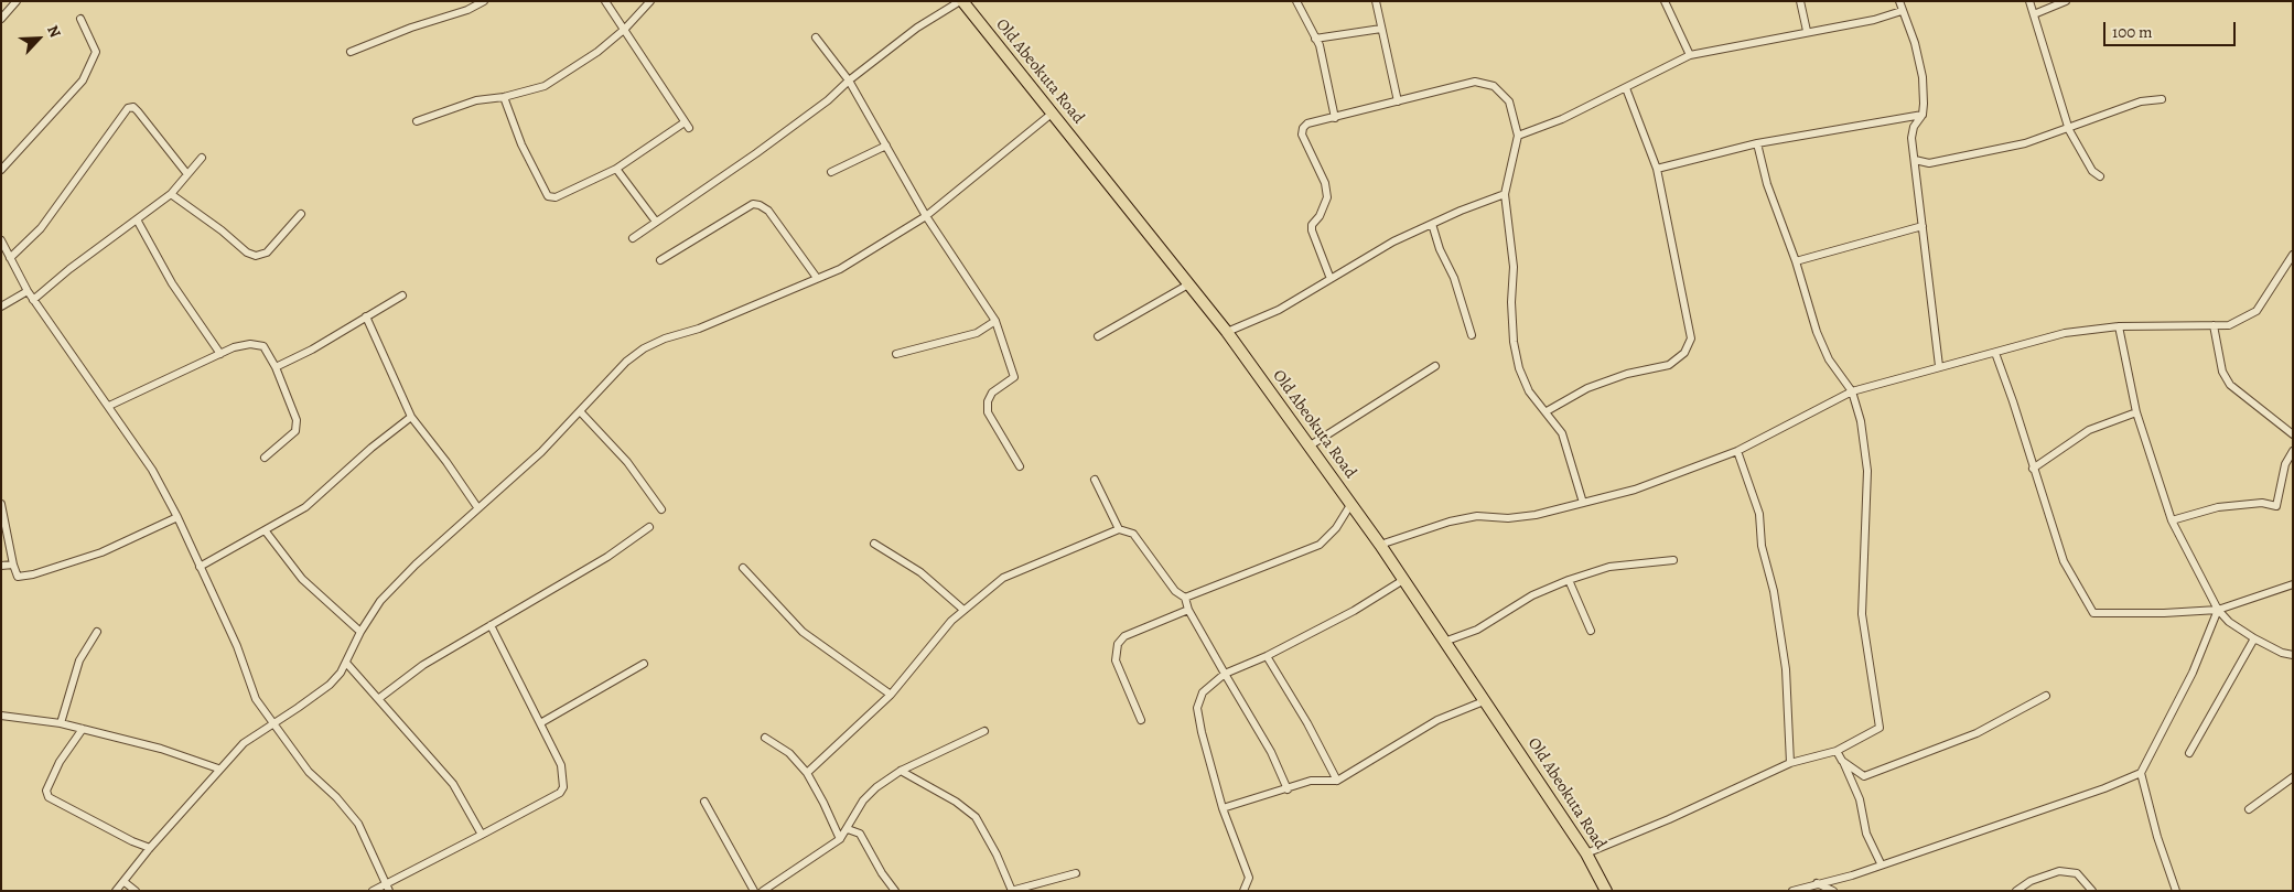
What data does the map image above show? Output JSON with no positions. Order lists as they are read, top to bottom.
{
  "streets": {
    "highway": ["Old Abeokuta Road"]
  },
  "scale_bar": "100 m",
  "north": "top right"
}
